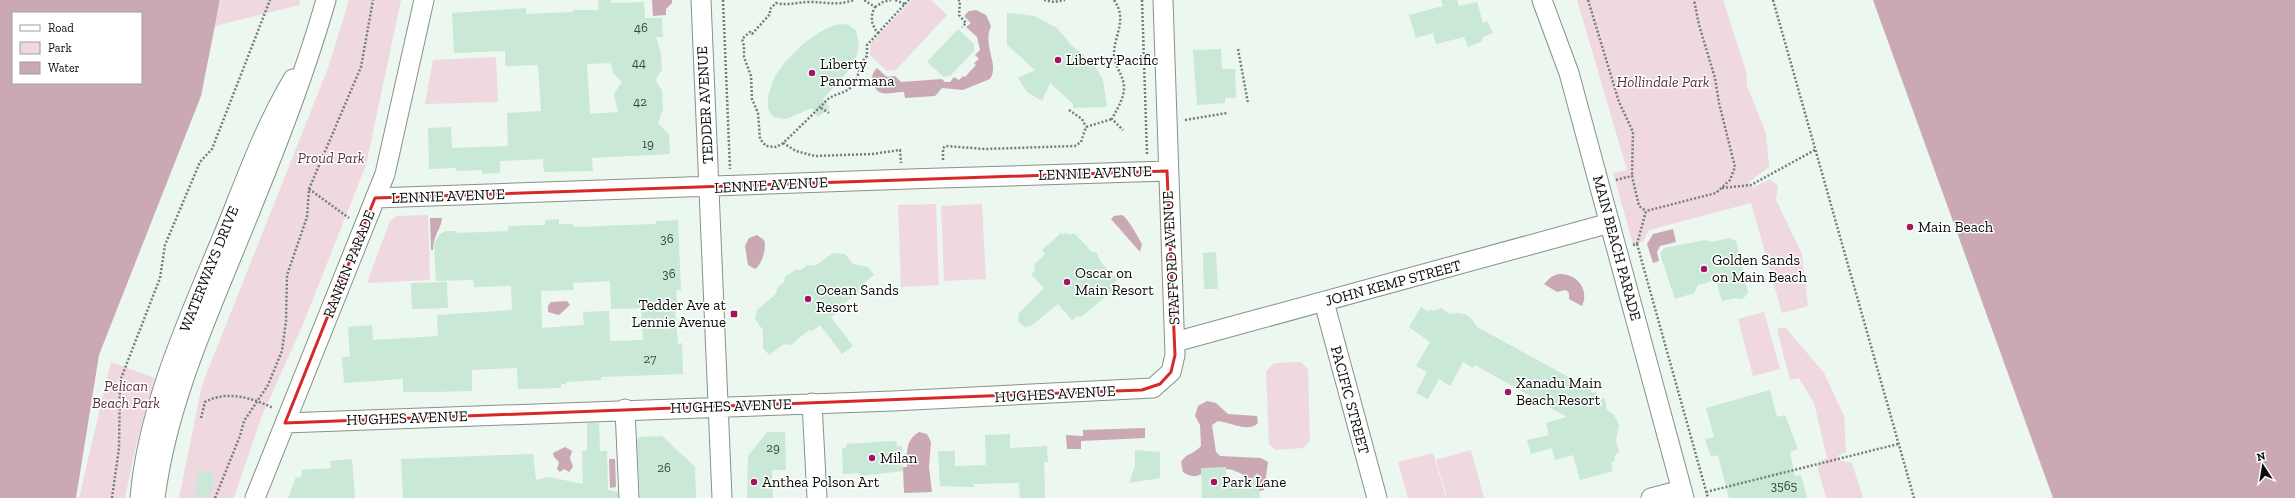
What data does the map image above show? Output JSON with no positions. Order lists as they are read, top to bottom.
{
  "streets": {
    "street": [
      "TEDDER AVENUE",
      "LENNIE AVENUE",
      "MAIN BEACH PARADE",
      "STAFFORD AVENUE",
      "RANKIN PARADE",
      "WATERWAYS DRIVE",
      "JOHN KEMP STREET",
      "HUGHES AVENUE",
      "PACIFIC STREET"
    ]
  },
  "crossings": [
    ["TEDDER AVENUE", "LENNIE AVENUE"],
    ["TEDDER AVENUE", "HUGHES AVENUE"],
    ["LENNIE AVENUE", "STAFFORD AVENUE"],
    ["LENNIE AVENUE", "RANKIN PARADE"],
    ["MAIN BEACH PARADE", "JOHN KEMP STREET"],
    ["STAFFORD AVENUE", "JOHN KEMP STREET"],
    ["STAFFORD AVENUE", "HUGHES AVENUE"],
    ["RANKIN PARADE", "HUGHES AVENUE"],
    ["JOHN KEMP STREET", "PACIFIC STREET"]
  ],
  "parks": ["Hollindale Park", "Proud Park", "Pelican Beach Park"],
  "places": {
    "other": [
      "Liberty Pacific",
      "Liberty Panormana",
      "Main Beach",
      "Golden Sands on Main Beach",
      "Oscar on Main Resort",
      "Ocean Sands Resort",
      "Xanadu Main Beach Resort",
      "Milan",
      "Anthea Polson Art",
      "Park Lane"
    ],
    "transit": ["Tedder Ave at Lennie Avenue"]
  },
  "house_numbers": [
    "46",
    "44",
    "42",
    "19",
    "36",
    "36",
    "27",
    "29",
    "26",
    "3565"
  ],
  "legend": ["Road", "Park", "Water"],
  "north": "top"
}
